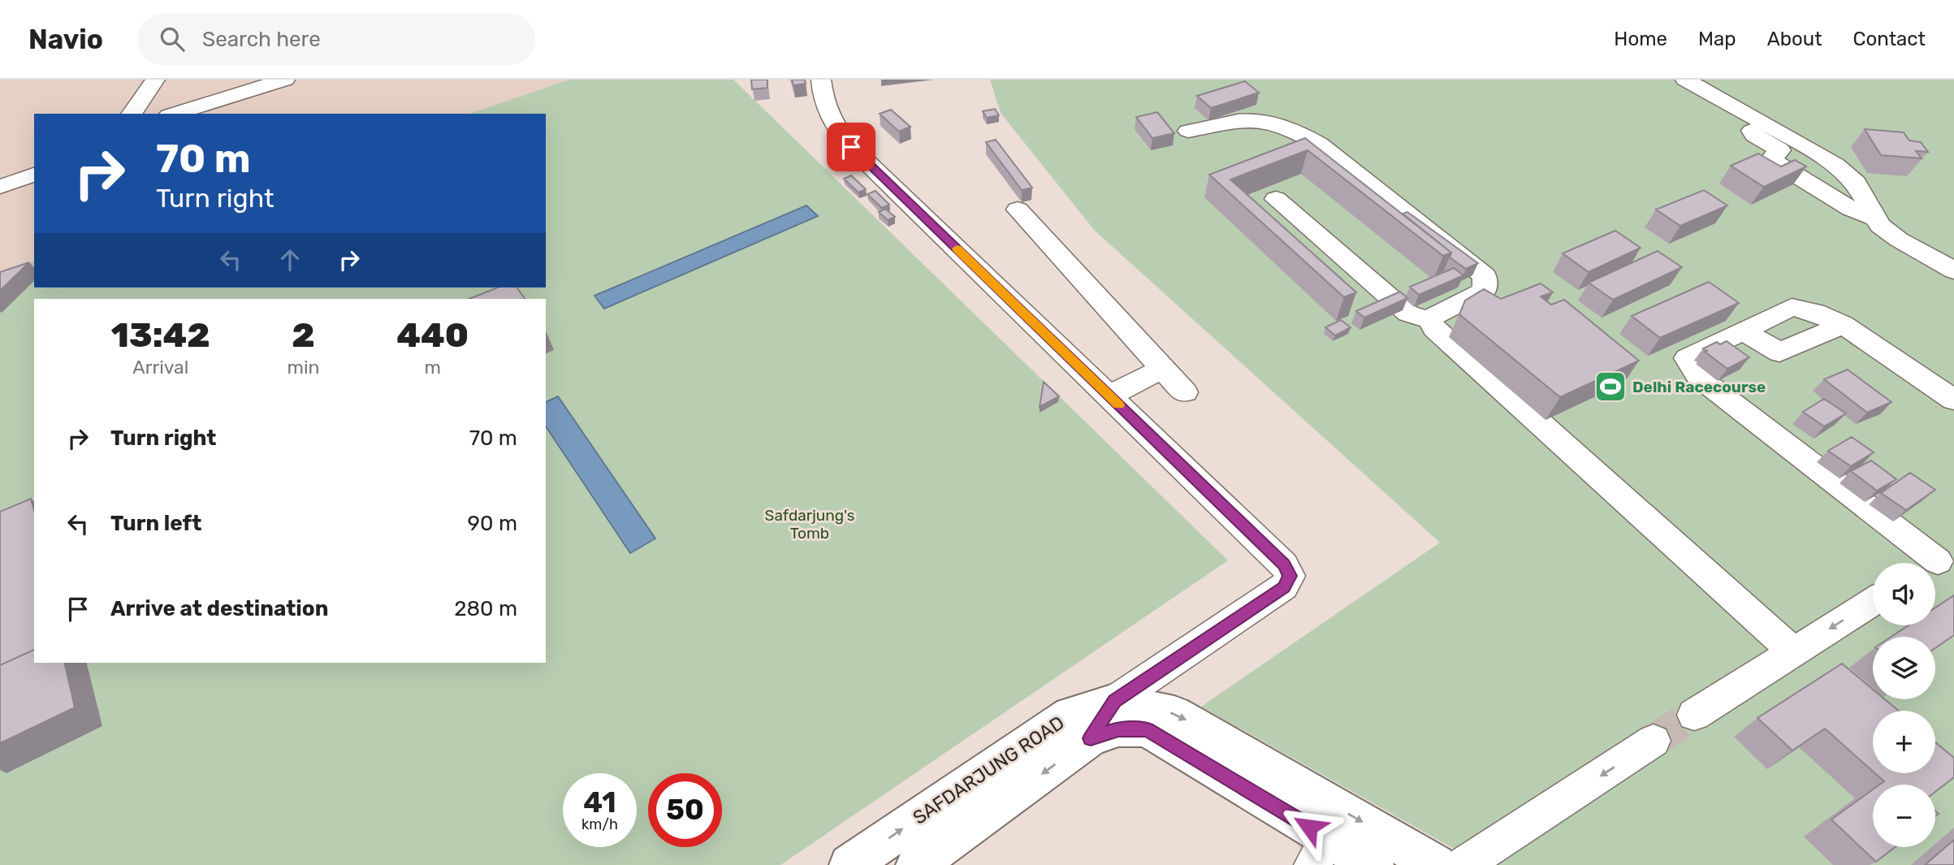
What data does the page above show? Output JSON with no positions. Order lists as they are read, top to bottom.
{
  "streets": {
    "main road": ["SAFDARJUNG ROAD"]
  },
  "parks": ["Safdarjung's Tomb"],
  "places": {
    "sports": ["Delhi Racecourse"]
  },
  "page": {
    "header": "Navio",
    "search": "Search here",
    "nav": [
      "Home",
      "Map",
      "About",
      "Contact"
    ],
    "turn": ["70 m", "Turn right"],
    "eta": [
      "13:42",
      "Arrival",
      "2",
      "min",
      "440",
      "m"
    ],
    "list": [
      {
        "name": "Turn right",
        "value": "70 m"
      },
      {
        "name": "Turn left",
        "value": "90 m"
      },
      {
        "name": "Arrive at destination",
        "value": "280 m"
      }
    ],
    "map_buttons": ["+", "−"],
    "speed": "41 km/h",
    "limit": "50"
  }
}
